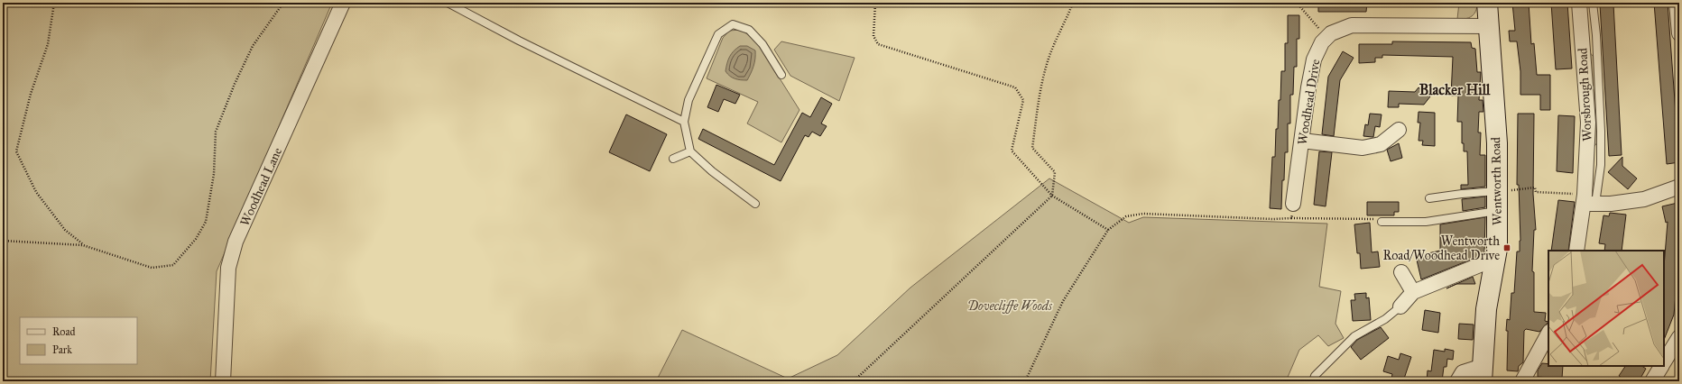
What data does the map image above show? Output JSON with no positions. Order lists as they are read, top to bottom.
{
  "streets": {
    "street": [
      "Worsbrough Road",
      "Woodhead Drive",
      "Wentworth Road",
      "Woodhead Lane"
    ]
  },
  "crossings": [
    ["Woodhead Drive", "Wentworth Road"]
  ],
  "districts": ["Blacker Hill"],
  "parks": ["Dovecliffe Woods"],
  "places": {
    "transit": ["Wentworth Road/Woodhead Drive"]
  },
  "legend": ["Road", "Park"]
}
